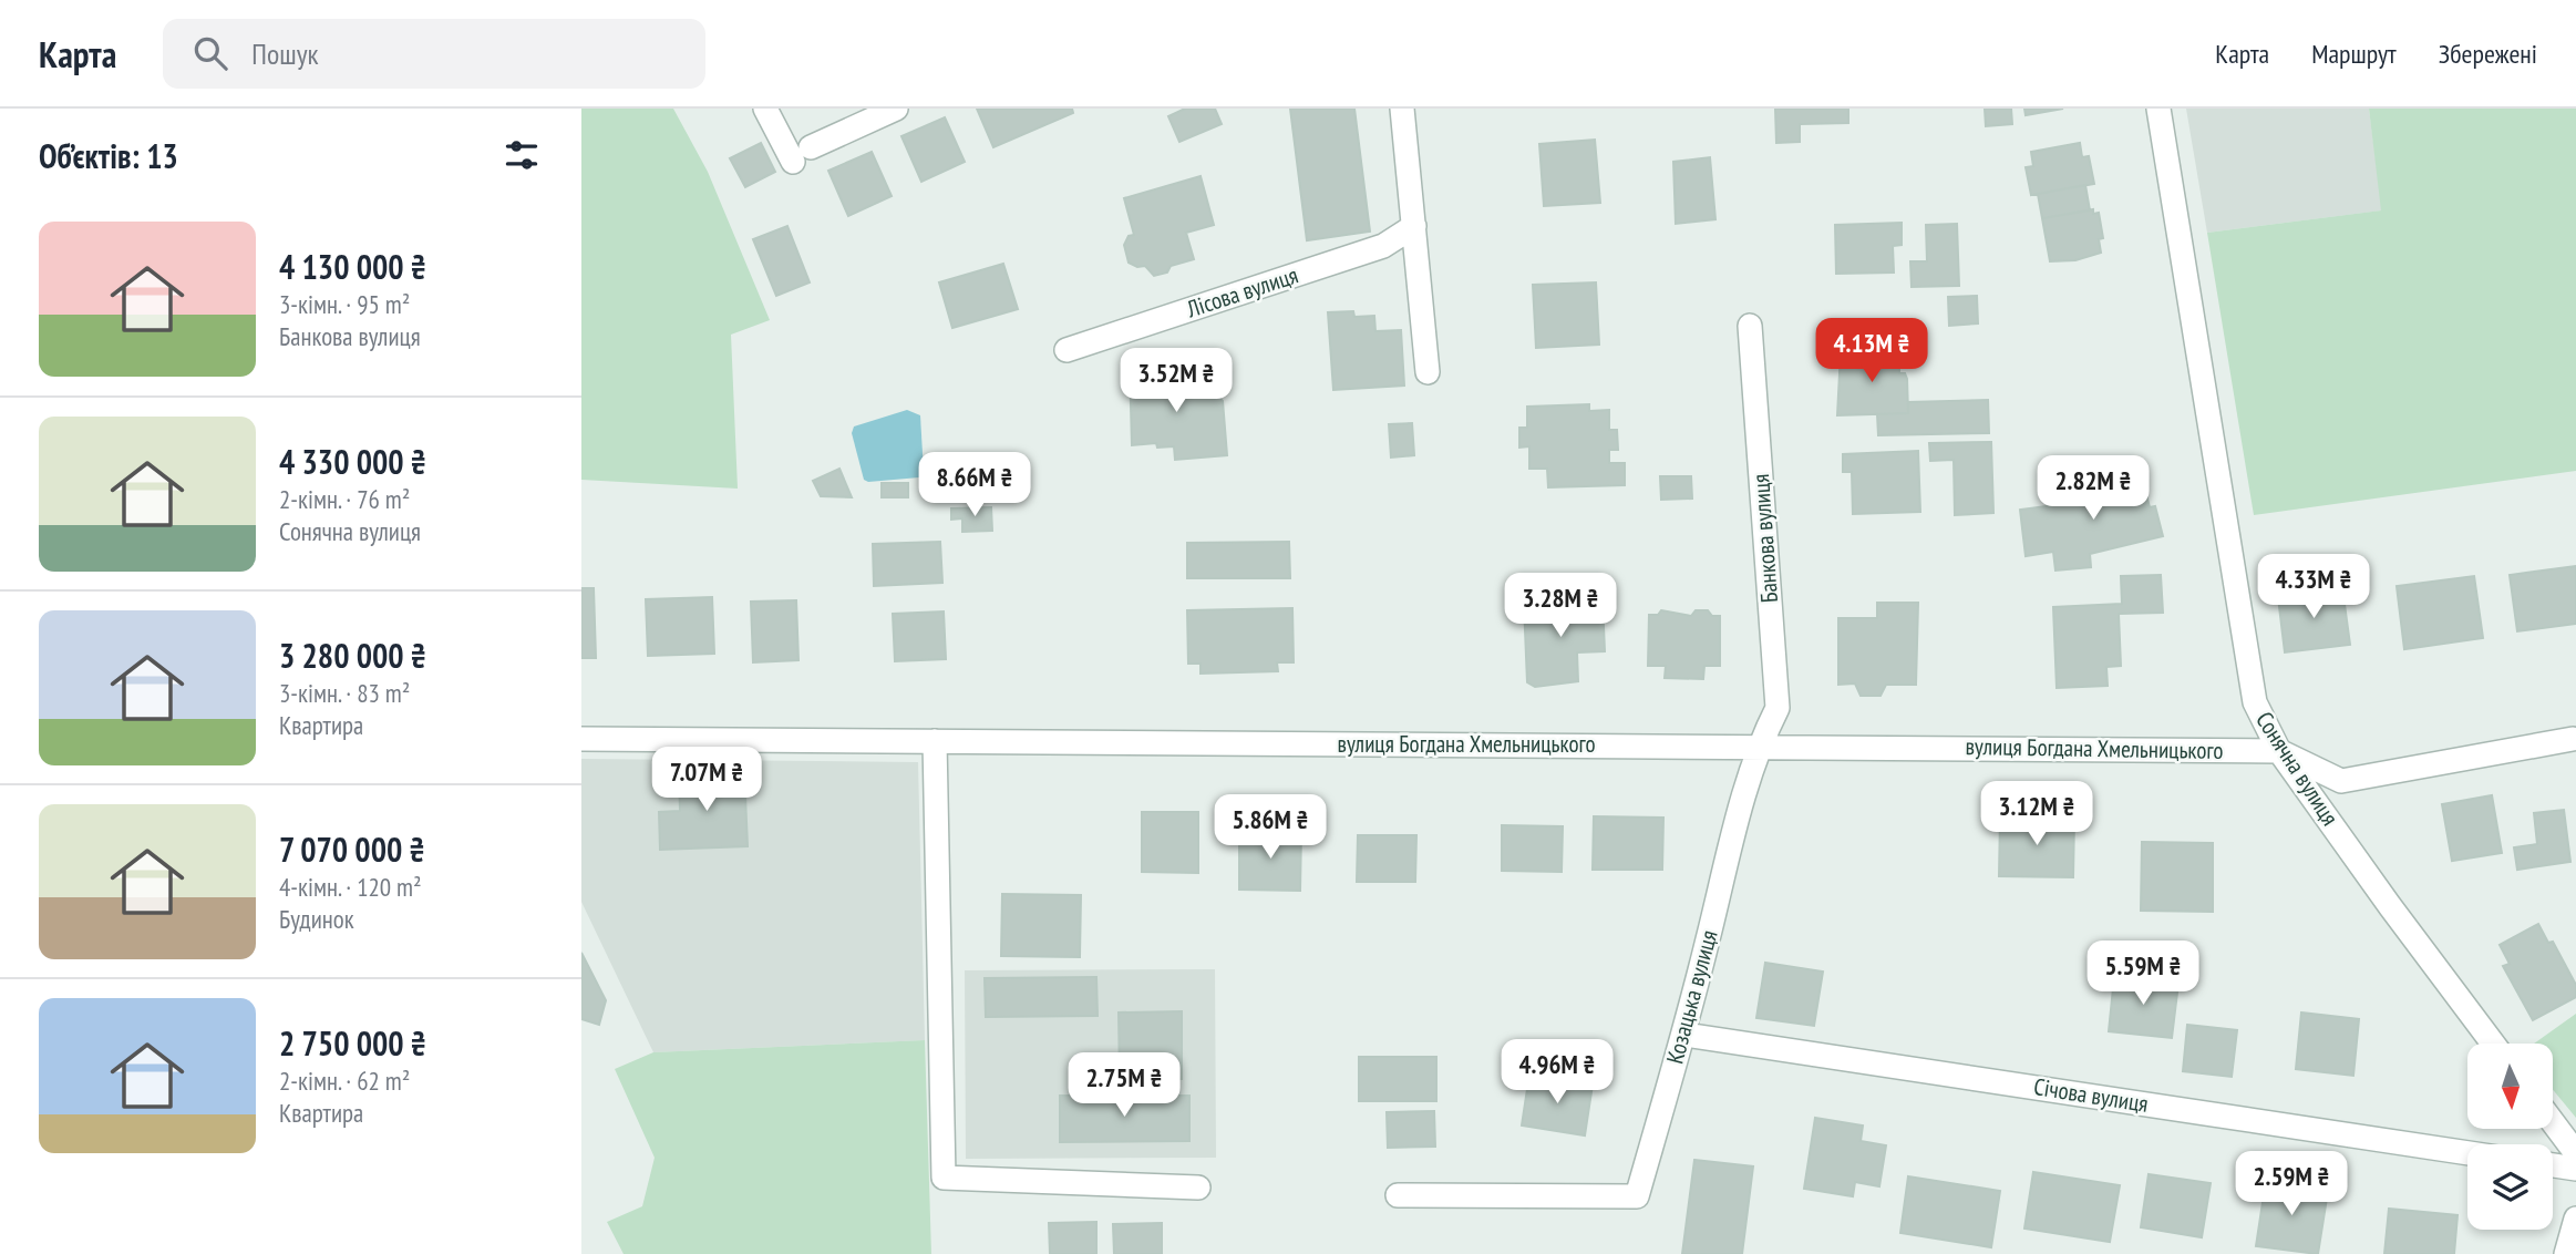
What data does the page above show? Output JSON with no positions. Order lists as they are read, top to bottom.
{
  "streets": {
    "street": [
      "Лісова вулиця",
      "Банкова вулиця",
      "вулиця Богдана Хмельницького",
      "Сонячна вулиця",
      "Козацька вулиця",
      "Січова вулиця"
    ]
  },
  "crossings": [
    ["Банкова вулиця", "вулиця Богдана Хмельницького"],
    ["Банкова вулиця", "Козацька вулиця"],
    ["вулиця Богдана Хмельницького", "Сонячна вулиця"],
    ["вулиця Богдана Хмельницького", "Козацька вулиця"],
    ["Козацька вулиця", "Січова вулиця"]
  ],
  "north": "bottom",
  "page": {
    "header": "Карта",
    "search": "Пошук",
    "nav": ["Карта", "Маршрут", "Збережені"],
    "heading": "Об’єктів: 13",
    "list": [
      {
        "name": "4 130 000 ₴",
        "note": "3-кімн. · 95 m² · Банкова вулиця"
      },
      {
        "name": "4 330 000 ₴",
        "note": "2-кімн. · 76 m² · Сонячна вулиця"
      },
      {
        "name": "3 280 000 ₴",
        "note": "3-кімн. · 83 m² · Квартира"
      },
      {
        "name": "7 070 000 ₴",
        "note": "4-кімн. · 120 m² · Будинок"
      },
      {
        "name": "2 750 000 ₴",
        "note": "2-кімн. · 62 m² · Квартира"
      }
    ],
    "price": [
      "4.13M ₴",
      "3.52M ₴",
      "8.66M ₴",
      "2.82M ₴",
      "4.33M ₴",
      "3.28M ₴",
      "7.07M ₴",
      "3.12M ₴",
      "5.86M ₴",
      "5.59M ₴",
      "4.96M ₴",
      "2.75M ₴",
      "2.59M ₴"
    ]
  }
}
